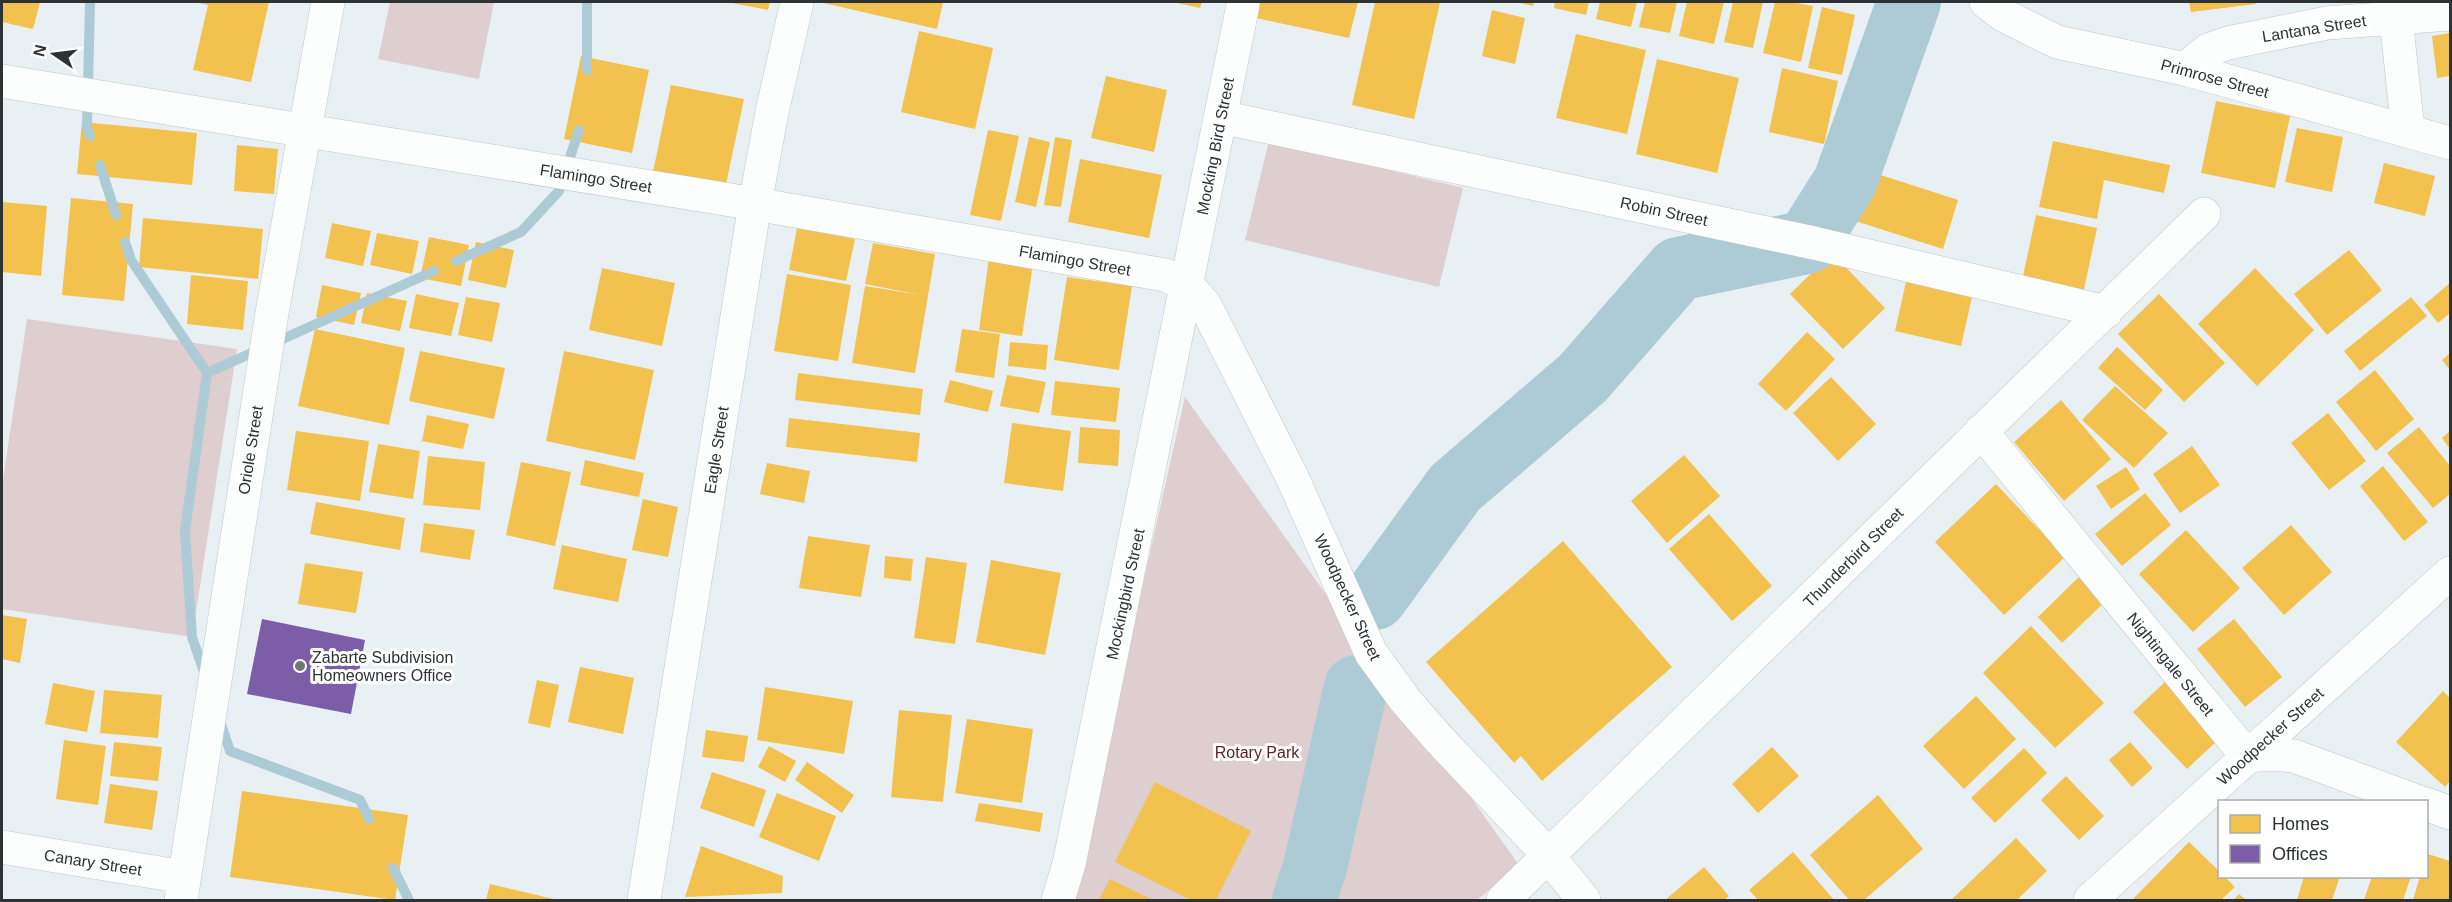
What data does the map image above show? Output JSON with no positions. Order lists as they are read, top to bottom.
{
  "streets": {
    "street": [
      "Lantana Street",
      "Primrose Street",
      "Mocking Bird Street",
      "Flamingo Street",
      "Robin Street",
      "Oriole Street",
      "Eagle Street",
      "Thunderbird Street",
      "Mockingbird Street",
      "Woodpecker Street",
      "Nightingale Street",
      "Canary Street"
    ]
  },
  "crossings": [
    ["Lantana Street", "Primrose Street"],
    ["Mocking Bird Street", "Flamingo Street"],
    ["Mocking Bird Street", "Robin Street"],
    ["Mocking Bird Street", "Mockingbird Street"],
    ["Mocking Bird Street", "Woodpecker Street"],
    ["Flamingo Street", "Oriole Street"],
    ["Flamingo Street", "Eagle Street"],
    ["Flamingo Street", "Mockingbird Street"],
    ["Flamingo Street", "Woodpecker Street"],
    ["Robin Street", "Thunderbird Street"],
    ["Oriole Street", "Canary Street"],
    ["Thunderbird Street", "Woodpecker Street"],
    ["Thunderbird Street", "Nightingale Street"],
    ["Mockingbird Street", "Woodpecker Street"],
    ["Woodpecker Street", "Nightingale Street"]
  ],
  "parks": ["Rotary Park"],
  "places": ["Zabarte Subdivision Homeowners Office"],
  "legend": ["Homes", "Offices"],
  "north": "left"
}
